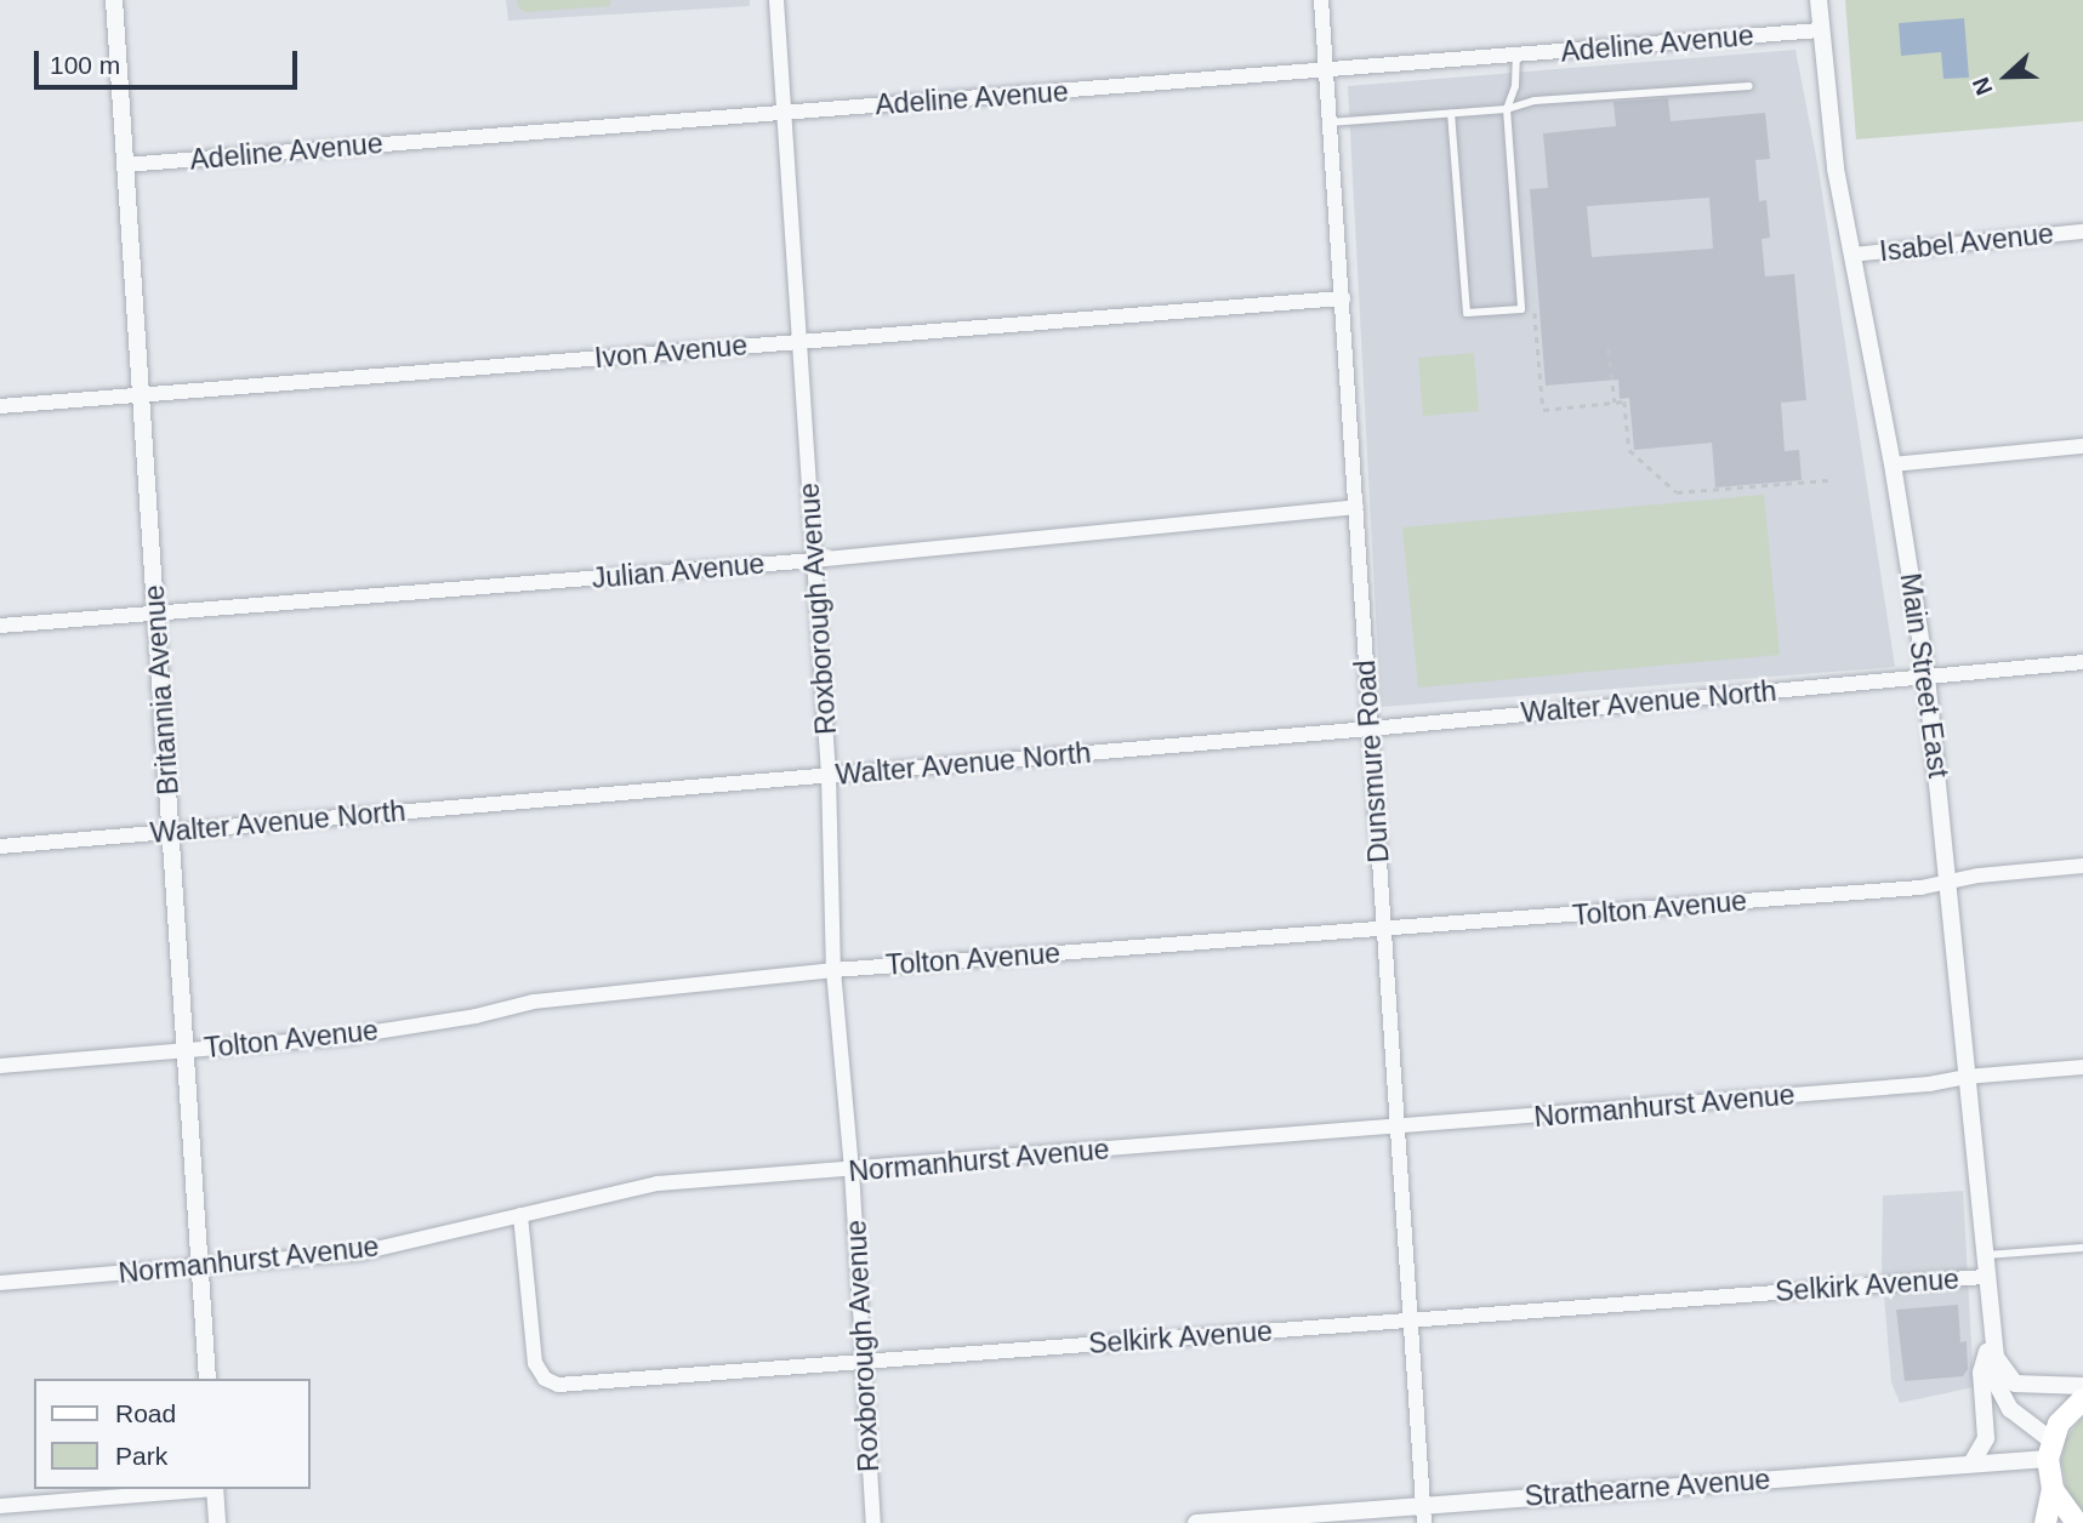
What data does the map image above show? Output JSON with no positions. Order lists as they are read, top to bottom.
{
  "streets": {
    "street": [
      "Adeline Avenue",
      "Isabel Avenue",
      "Ivon Avenue",
      "Julian Avenue",
      "Roxborough Avenue",
      "Main Street East",
      "Britannia Avenue",
      "Walter Avenue North",
      "Dunsmure Road",
      "Tolton Avenue",
      "Normanhurst Avenue",
      "Selkirk Avenue",
      "Strathearne Avenue"
    ]
  },
  "crossings": [
    ["Adeline Avenue", "Roxborough Avenue"],
    ["Adeline Avenue", "Main Street East"],
    ["Adeline Avenue", "Britannia Avenue"],
    ["Adeline Avenue", "Dunsmure Road"],
    ["Isabel Avenue", "Main Street East"],
    ["Ivon Avenue", "Roxborough Avenue"],
    ["Ivon Avenue", "Britannia Avenue"],
    ["Ivon Avenue", "Dunsmure Road"],
    ["Julian Avenue", "Roxborough Avenue"],
    ["Julian Avenue", "Britannia Avenue"],
    ["Julian Avenue", "Dunsmure Road"],
    ["Roxborough Avenue", "Walter Avenue North"],
    ["Roxborough Avenue", "Tolton Avenue"],
    ["Roxborough Avenue", "Normanhurst Avenue"],
    ["Roxborough Avenue", "Selkirk Avenue"],
    ["Main Street East", "Walter Avenue North"],
    ["Main Street East", "Tolton Avenue"],
    ["Main Street East", "Normanhurst Avenue"],
    ["Main Street East", "Selkirk Avenue"],
    ["Main Street East", "Strathearne Avenue"],
    ["Britannia Avenue", "Walter Avenue North"],
    ["Britannia Avenue", "Tolton Avenue"],
    ["Britannia Avenue", "Normanhurst Avenue"],
    ["Walter Avenue North", "Dunsmure Road"],
    ["Dunsmure Road", "Tolton Avenue"],
    ["Dunsmure Road", "Normanhurst Avenue"],
    ["Dunsmure Road", "Selkirk Avenue"],
    ["Dunsmure Road", "Strathearne Avenue"],
    ["Normanhurst Avenue", "Selkirk Avenue"]
  ],
  "legend": ["Road", "Park"],
  "scale_bar": "100 m",
  "north": "left"
}
